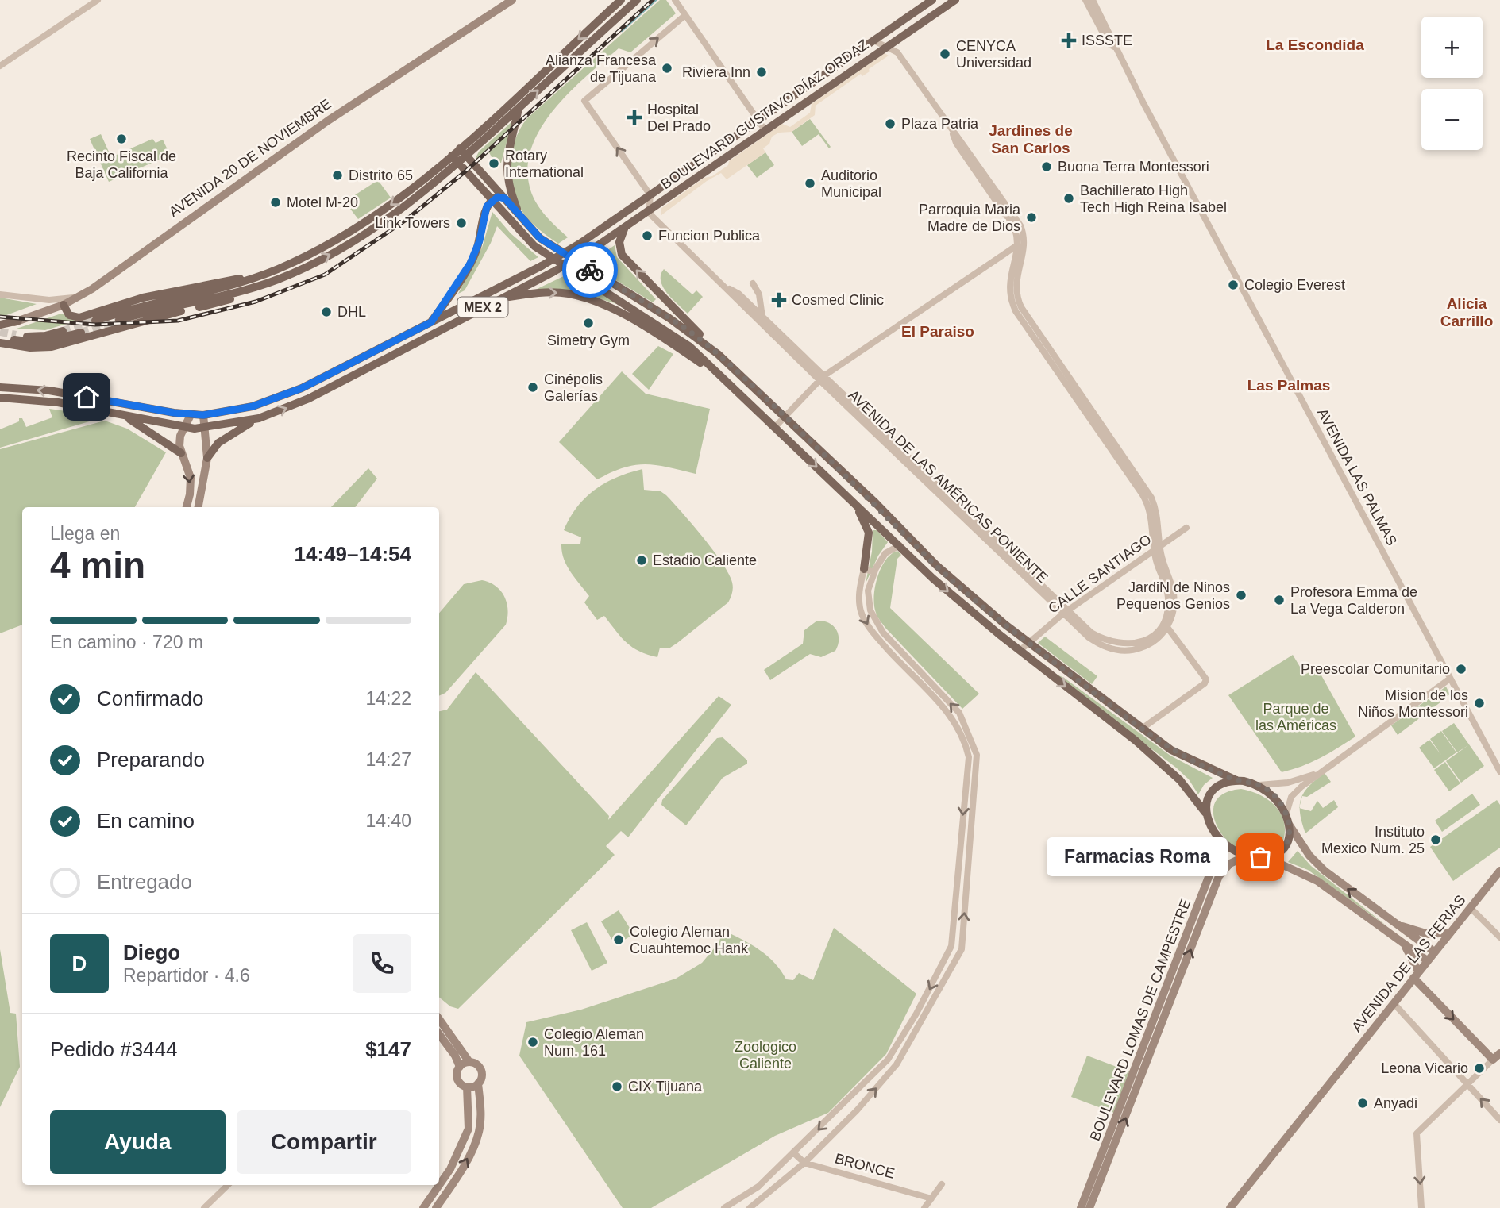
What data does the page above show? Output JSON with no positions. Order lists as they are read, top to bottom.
{
  "streets": {
    "main road": [
      "BOULEVARD GUSTAVO DÍAZ ORDAZ",
      "AVENIDA 20 DE NOVIEMBRE",
      "MEX 2",
      "AVENIDA DE LAS FERIAS",
      "BOULEVARD LOMAS DE CAMPESTRE"
    ],
    "street": [
      "AVENIDA LAS PALMAS",
      "AVENIDA DE LAS AMÉRICAS PONIENTE",
      "CALLE SANTIAGO",
      "BRONCE"
    ]
  },
  "crossings": [
    ["BOULEVARD GUSTAVO DÍAZ ORDAZ", "MEX 2"],
    ["BOULEVARD GUSTAVO DÍAZ ORDAZ", "AVENIDA DE LAS AMÉRICAS PONIENTE"],
    ["AVENIDA DE LAS AMÉRICAS PONIENTE", "CALLE SANTIAGO"]
  ],
  "districts": [
    "La Escondida",
    "Jardines de San Carlos",
    "Alicia Carrillo",
    "El Paraiso",
    "Las Palmas"
  ],
  "parks": ["Parque de las Américas", "Zoologico Caliente"],
  "places": {
    "health": ["ISSSTE", "Hospital Del Prado", "Cosmed Clinic"],
    "other": [
      "CENYCA Universidad",
      "Alianza Francesa de Tijuana",
      "Riviera Inn",
      "Plaza Patria",
      "Recinto Fiscal de Baja California",
      "Rotary International",
      "Buona Terra Montessori",
      "Distrito 65",
      "Auditorio Municipal",
      "Bachillerato High Tech High Reina Isabel",
      "Motel M-20",
      "Parroquia Maria Madre de Dios",
      "Link Towers",
      "Funcion Publica",
      "Colegio Everest",
      "DHL",
      "Simetry Gym",
      "Cinépolis Galerías",
      "Estadio Caliente",
      "JardiN de Ninos Pequenos Genios",
      "Profesora Emma de La Vega Calderon",
      "Preescolar Comunitario",
      "Mision de los Niños Montessori",
      "Instituto Mexico Num. 25",
      "Farmacias Roma",
      "Colegio Aleman Cuauhtemoc Hank",
      "Colegio Aleman Num. 161",
      "Leona Vicario",
      "CIX Tijuana",
      "Anyadi"
    ]
  },
  "page": {
    "map_buttons": ["+", "−"],
    "heading": ["4 min", "Llega en", "14:49–14:54"],
    "panel": [
      "Diego",
      "Repartidor · 4.6",
      "Pedido #3444",
      "$147"
    ],
    "bar": "En camino · 720 m",
    "list": [
      ["Confirmado", "14:22"],
      ["Preparando", "14:27"],
      ["En camino", "14:40"],
      "Entregado"
    ],
    "bubble": "Farmacias Roma",
    "round": "D",
    "buttons": ["Ayuda", "Compartir"]
  }
}
